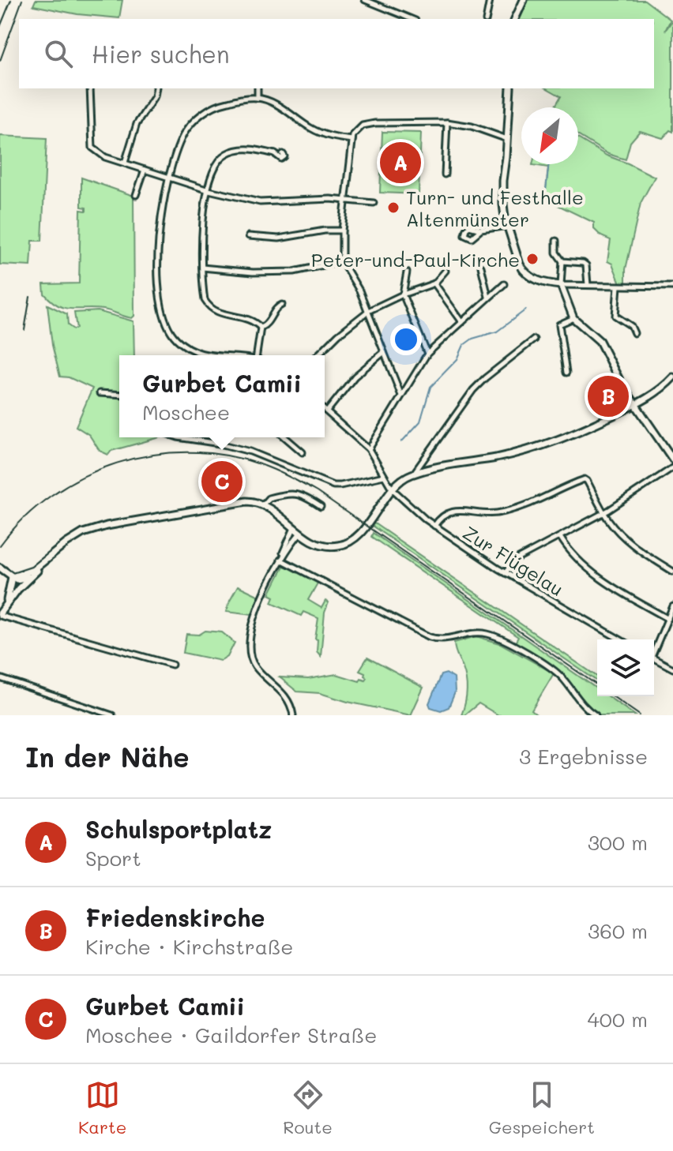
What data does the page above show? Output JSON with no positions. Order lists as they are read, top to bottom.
{
  "streets": {
    "street": ["Zur Flügelau"]
  },
  "places": ["Turn- und Festhalle Altenmünster", "Peter-und-Paul-Kirche"],
  "north": "bottom left",
  "page": {
    "search": "Hier suchen",
    "pins": ["A", "B", "C"],
    "popup": ["Gurbet Camii", "Moschee"],
    "heading": ["In der Nähe", "3 Ergebnisse"],
    "list": [
      {
        "mark": "A",
        "name": "Schulsportplatz",
        "note": "Sport",
        "value": "300 m"
      },
      {
        "mark": "B",
        "name": "Friedenskirche",
        "note": "Kirche · Kirchstraße",
        "value": "360 m"
      },
      {
        "mark": "C",
        "name": "Gurbet Camii",
        "note": "Moschee · Gaildorfer Straße",
        "value": "400 m"
      }
    ],
    "nav": ["Karte", "Route", "Gespeichert"]
  }
}
